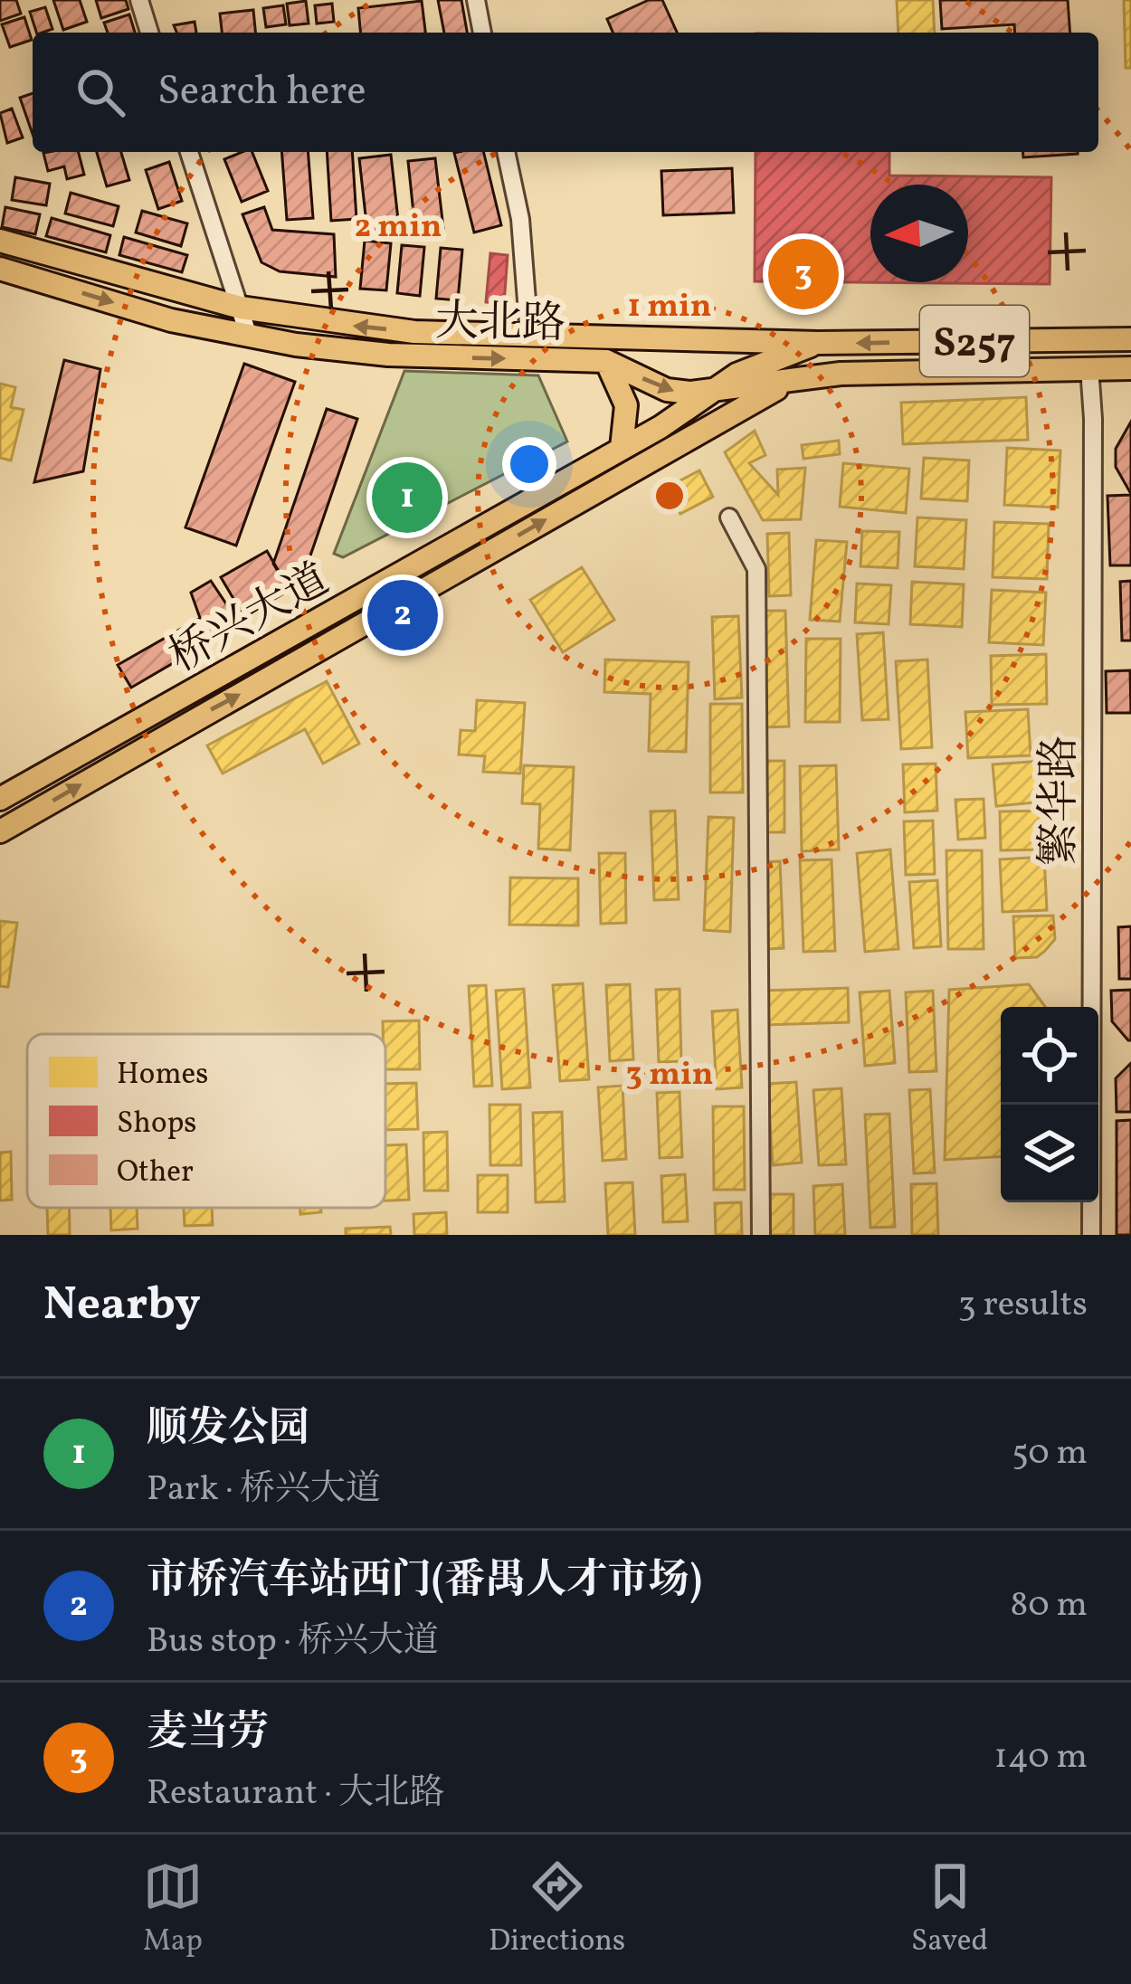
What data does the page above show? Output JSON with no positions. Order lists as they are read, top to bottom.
{
  "streets": {
    "main road": ["大北路", "S257", "桥兴大道"],
    "street": ["繁华路"]
  },
  "crossings": [
    ["大北路", "桥兴大道"],
    ["大北路", "繁华路"]
  ],
  "legend": ["Homes", "Shops", "Other"],
  "north": "left",
  "page": {
    "search": "Search here",
    "pins": ["3", "1", "2"],
    "heading": ["Nearby", "3 results"],
    "list": [
      {
        "mark": "1",
        "name": "顺发公园",
        "note": "Park · 桥兴大道",
        "value": "50 m"
      },
      {
        "mark": "2",
        "name": "市桥汽车站西门(番禺人才市场)",
        "note": "Bus stop · 桥兴大道",
        "value": "80 m"
      },
      {
        "mark": "3",
        "name": "麦当劳",
        "note": "Restaurant · 大北路",
        "value": "140 m"
      }
    ],
    "nav": ["Map", "Directions", "Saved"]
  },
  "rings": ["2 min", "1 min", "3 min"]
}
